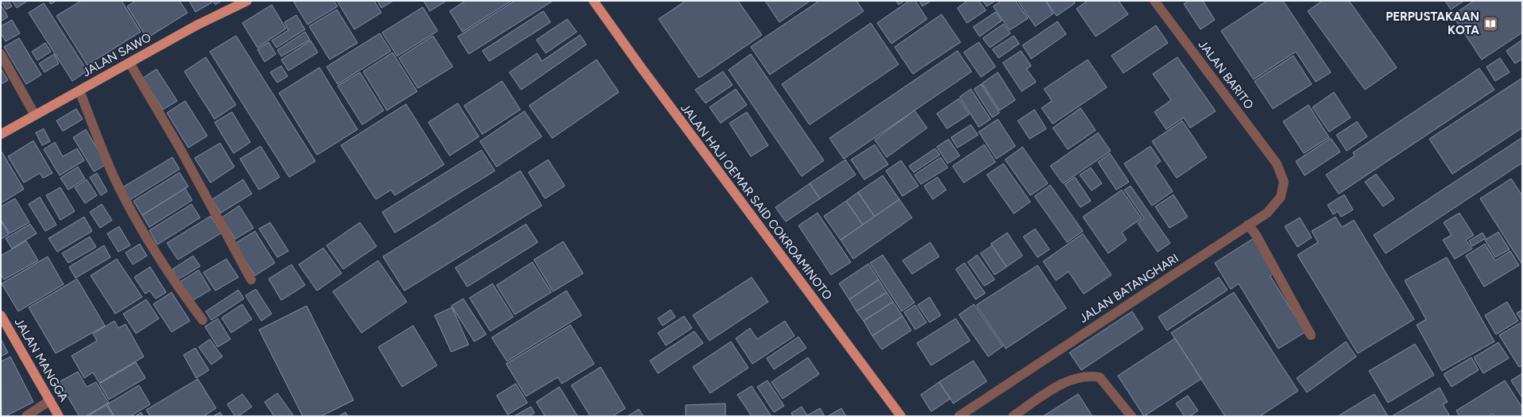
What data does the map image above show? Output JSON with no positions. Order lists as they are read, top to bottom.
{
  "streets": {
    "main road": ["JALAN SAWO", "JALAN HAJI OEMAR SAID COKROAMINOTO", "JALAN MANGGA"],
    "street": ["JALAN BARITO", "JALAN BATANGHARI"]
  },
  "crossings": [
    ["JALAN BARITO", "JALAN BATANGHARI"]
  ],
  "places": {
    "library": ["PERPUSTAKAAN KOTA"]
  }
}
